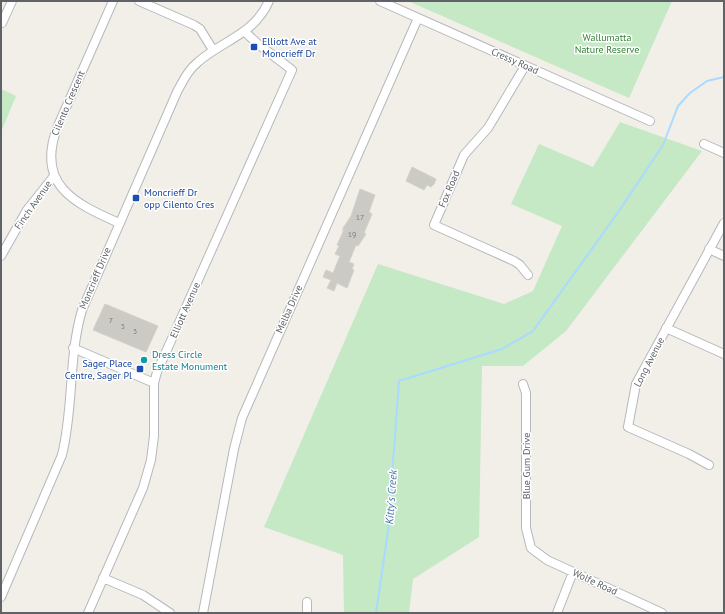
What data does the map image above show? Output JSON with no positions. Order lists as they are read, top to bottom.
{
  "streets": {
    "street": [
      "Cressy Road",
      "Cilento Crescent",
      "Fox Road",
      "Finch Avenue",
      "Moncrieff Drive",
      "Melba Drive",
      "Elliott Avenue",
      "Long Avenue",
      "Blue Gum Drive",
      "Wolfe Road"
    ]
  },
  "crossings": [
    ["Cressy Road", "Fox Road"],
    ["Cressy Road", "Melba Drive"],
    ["Cilento Crescent", "Finch Avenue"],
    ["Cilento Crescent", "Moncrieff Drive"],
    ["Moncrieff Drive", "Elliott Avenue"],
    ["Blue Gum Drive", "Wolfe Road"]
  ],
  "water": ["Kitty's Creek"],
  "parks": ["Wallumatta Nature Reserve"],
  "places": {
    "transit": ["Elliott Ave at Moncrieff Dr", "Moncrieff Dr opp Cilento Cres", "Sager Place Centre, Sager Pl"],
    "other": ["Dress Circle Estate Monument"]
  },
  "house_numbers": [
    "17",
    "19",
    "7",
    "5",
    "3"
  ]
}
